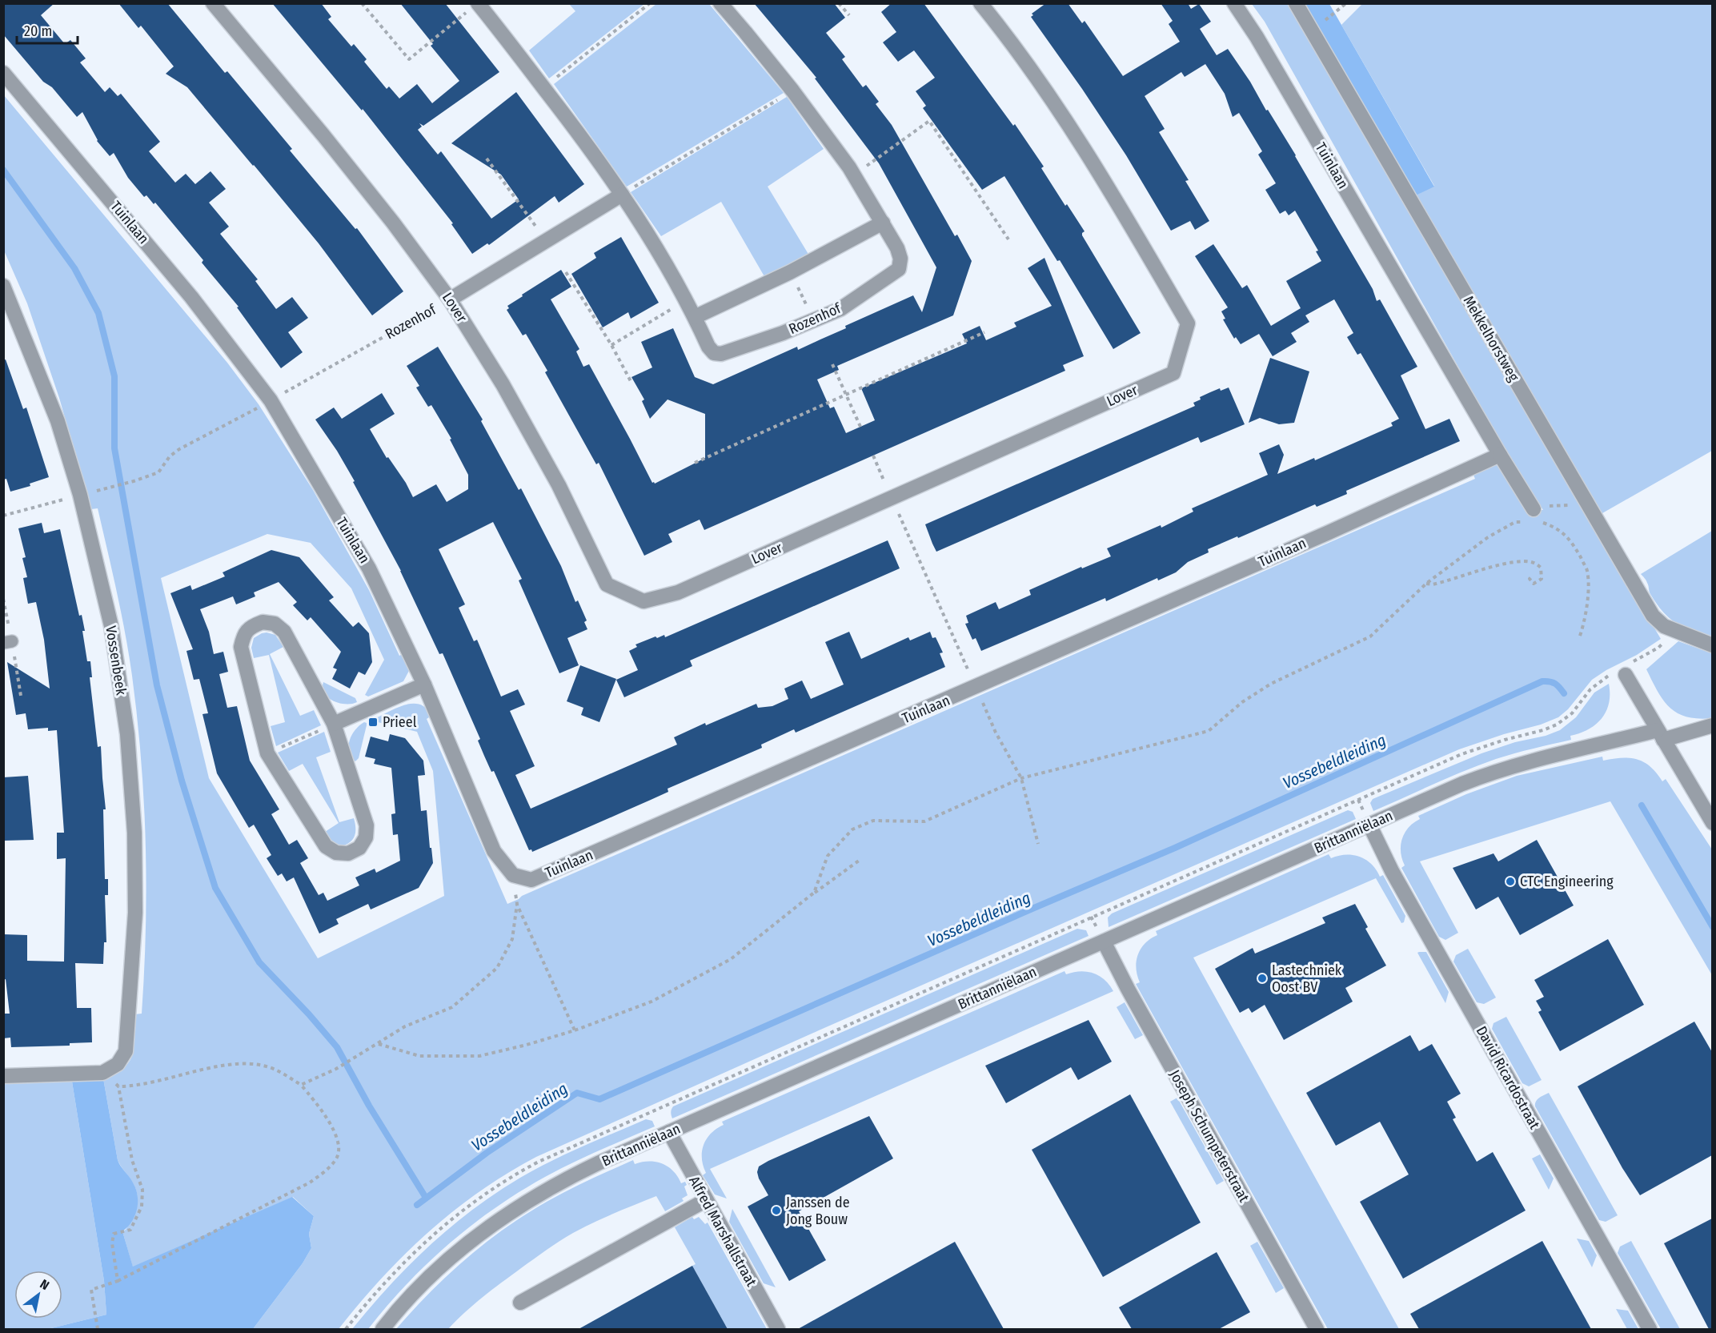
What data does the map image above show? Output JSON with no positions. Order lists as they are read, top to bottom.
{
  "streets": {
    "street": [
      "Tuinlaan",
      "Lover",
      "Rozenhof",
      "Mekkelhorstweg",
      "Vossenbeek",
      "Brittanniëlaan",
      "David Ricardostraat",
      "Joseph Schumpeterstraat",
      "Alfred Marshallstraat"
    ]
  },
  "crossings": [
    ["Tuinlaan", "Rozenhof"],
    ["Lover", "Rozenhof"],
    ["Brittanniëlaan", "David Ricardostraat"],
    ["Brittanniëlaan", "Joseph Schumpeterstraat"],
    ["Brittanniëlaan", "Alfred Marshallstraat"]
  ],
  "water": ["Vossebeldleiding"],
  "places": {
    "transit": ["Prieel"],
    "other": ["CTC Engineering", "Lastechniek Oost BV", "Janssen de Jong Bouw"]
  },
  "scale_bar": "20 m",
  "north": "top right"
}
